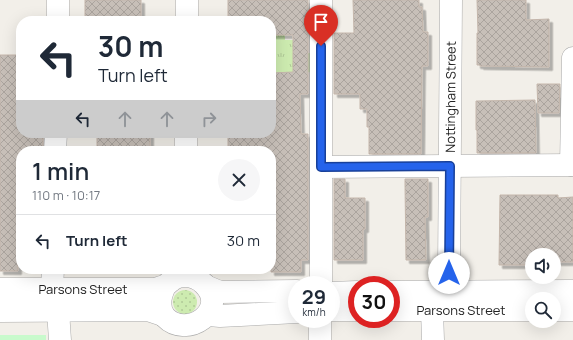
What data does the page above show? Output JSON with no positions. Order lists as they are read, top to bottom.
{
  "streets": {
    "street": ["Nottingham Street", "Parsons Street"]
  },
  "crossings": [
    ["Nottingham Street", "Parsons Street"]
  ],
  "page": {
    "turn": ["30 m", "Turn left"],
    "heading": ["1 min", "110 m · 10:17"],
    "list": [
      {
        "name": "Turn left",
        "value": "30 m"
      }
    ],
    "speed": "29 km/h",
    "limit": "30"
  }
}
